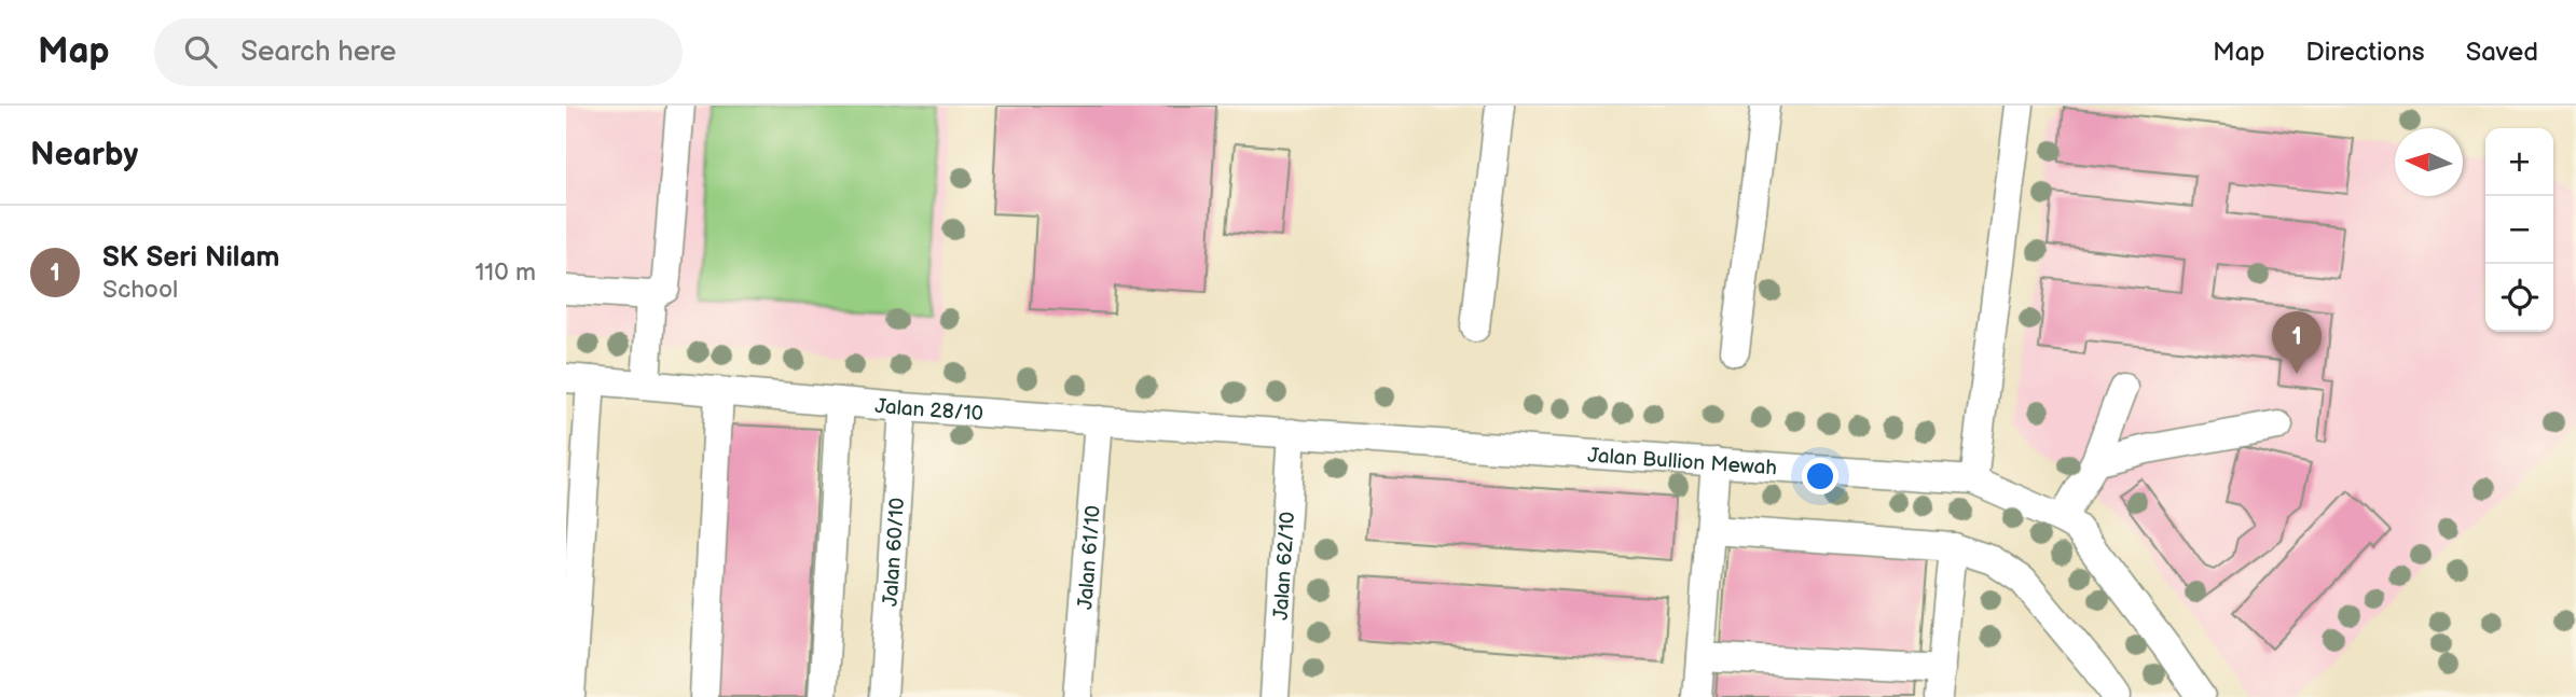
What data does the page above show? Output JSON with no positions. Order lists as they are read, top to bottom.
{
  "streets": {
    "street": [
      "Jalan 28/10",
      "Jalan Bullion Mewah",
      "Jalan 60/10",
      "Jalan 61/10",
      "Jalan 62/10"
    ]
  },
  "crossings": [
    ["Jalan 28/10", "Jalan Bullion Mewah"],
    ["Jalan 28/10", "Jalan 60/10"],
    ["Jalan 28/10", "Jalan 61/10"],
    ["Jalan 28/10", "Jalan 62/10"],
    ["Jalan Bullion Mewah", "Jalan 62/10"]
  ],
  "north": "left",
  "page": {
    "header": "Map",
    "search": "Search here",
    "nav": ["Map", "Directions", "Saved"],
    "heading": "Nearby",
    "map_buttons": ["+", "−"],
    "list": [
      {
        "mark": "1",
        "name": "SK Seri Nilam",
        "note": "School",
        "value": "110 m"
      }
    ],
    "pins": "1"
  }
}
